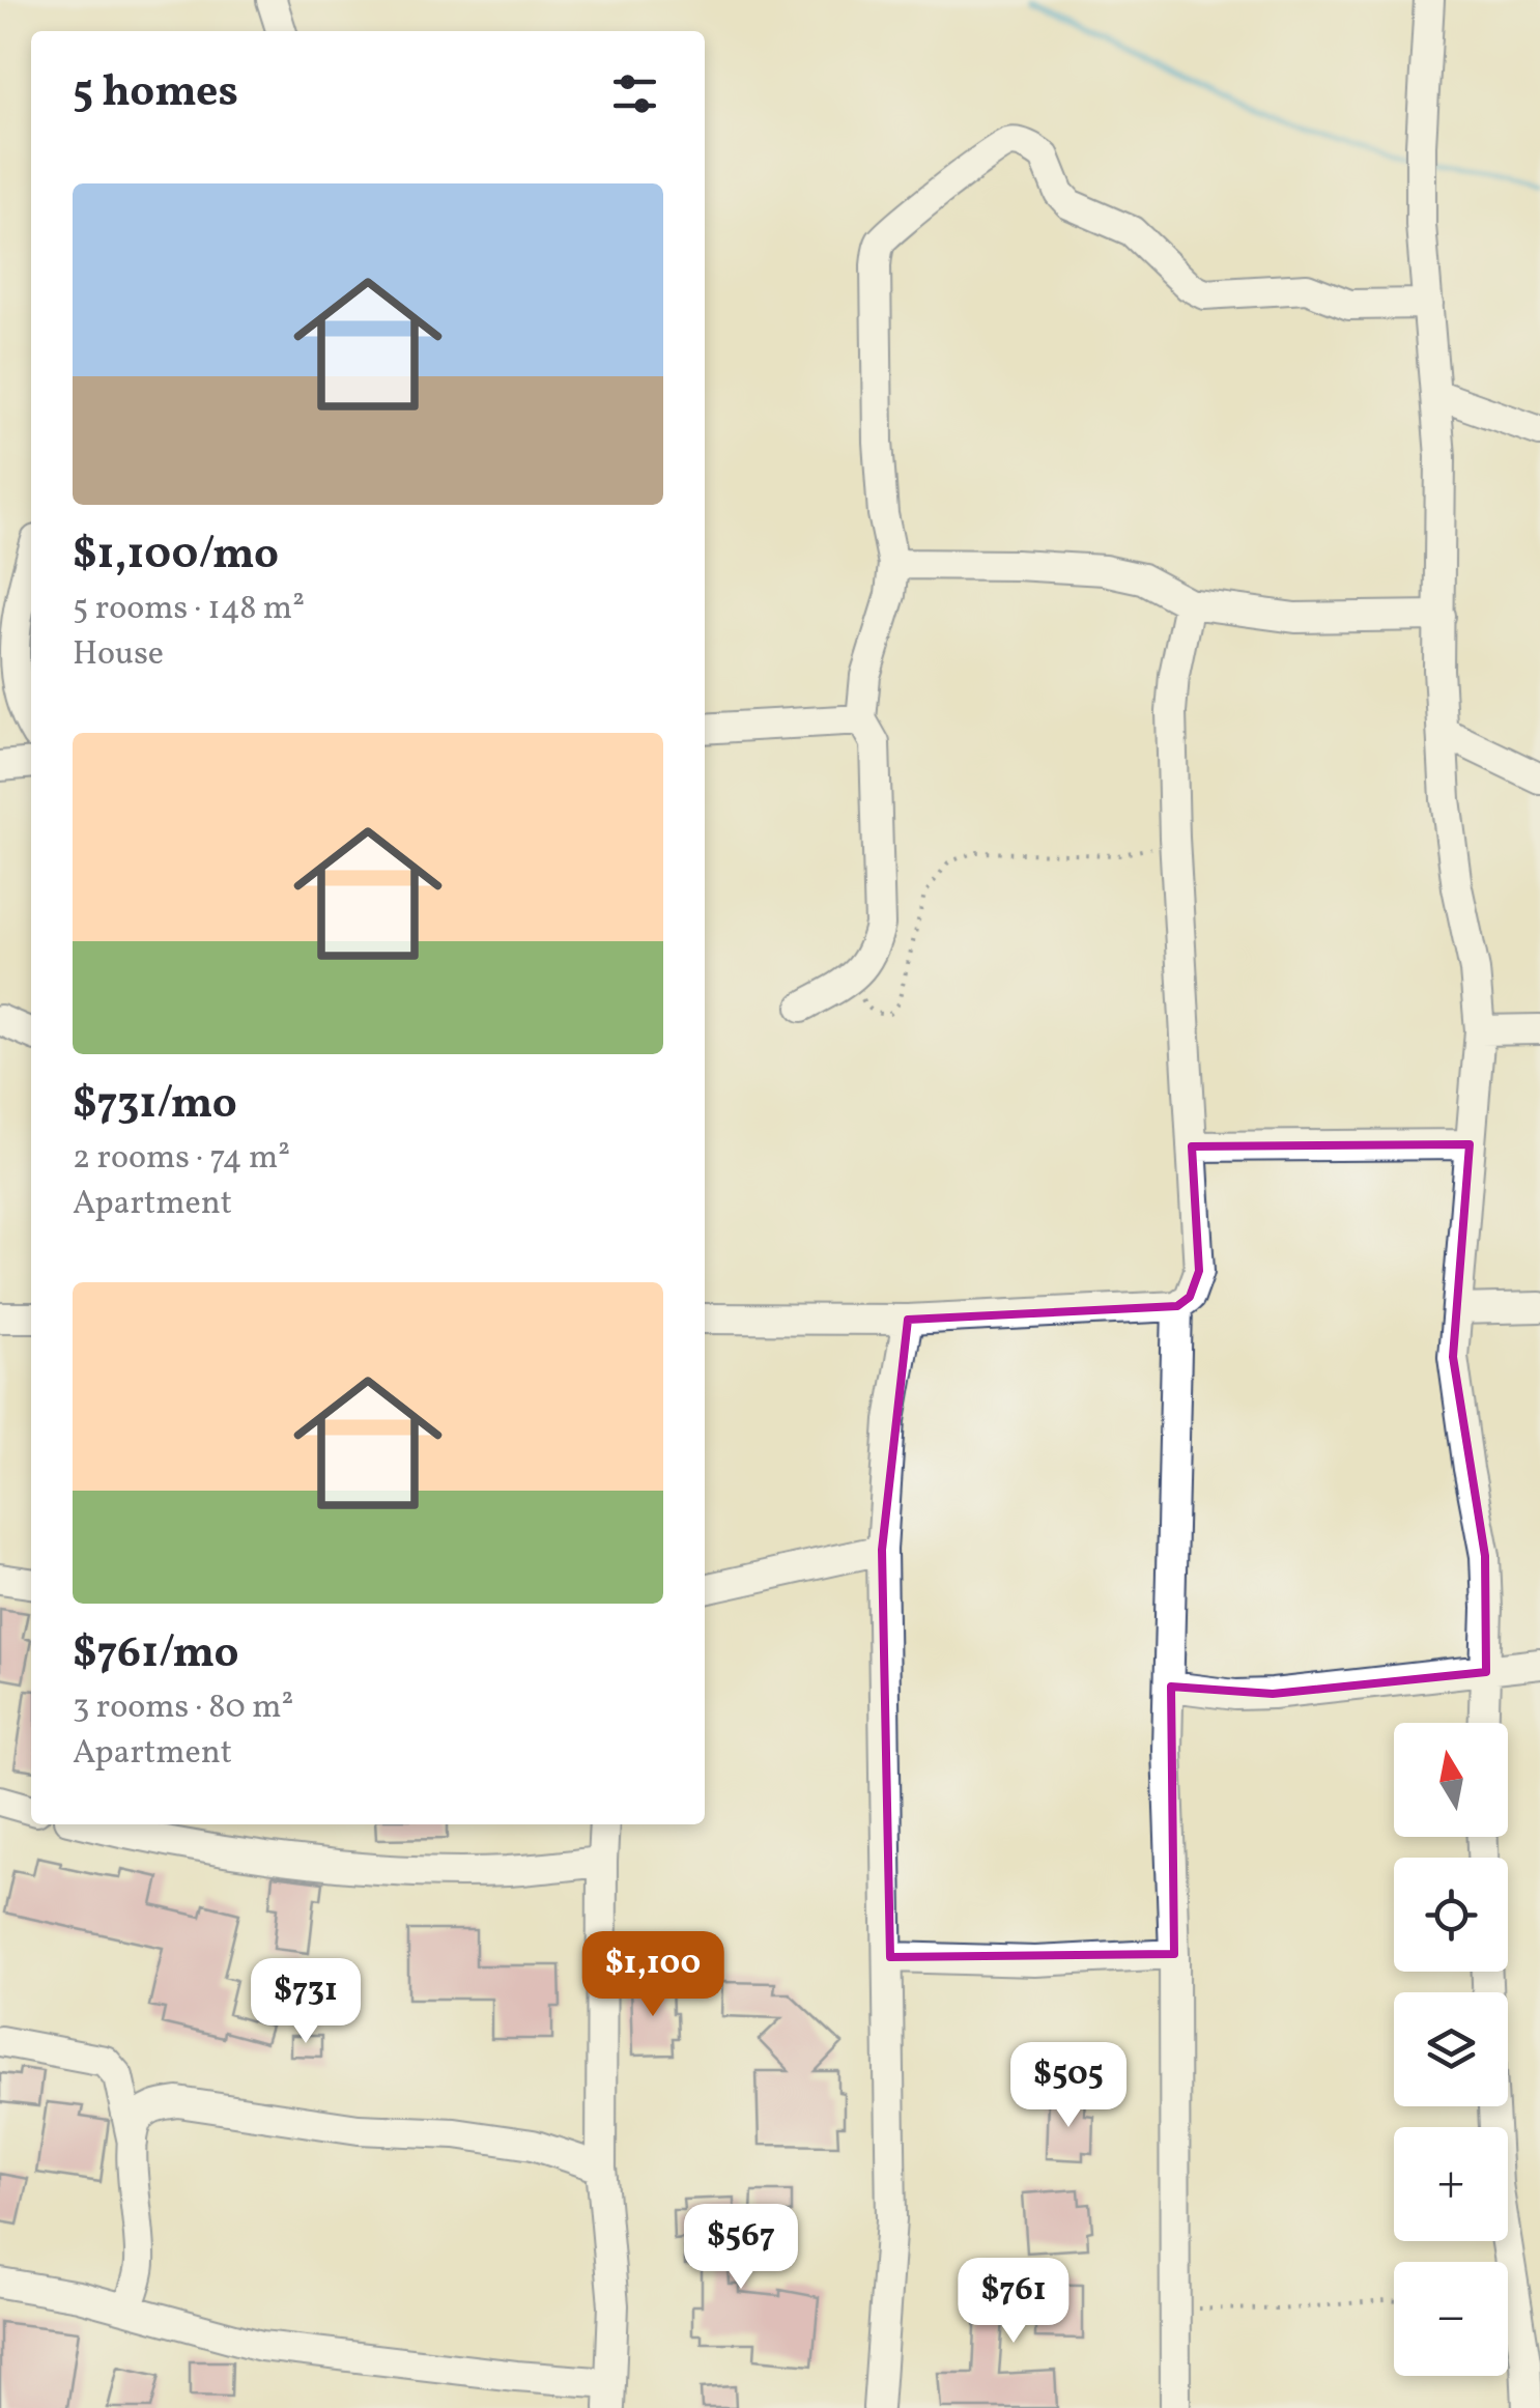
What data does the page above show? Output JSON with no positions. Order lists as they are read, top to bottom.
{
  "north": "top",
  "page": {
    "heading": "5 homes",
    "list": [
      {
        "name": "$1,100/mo",
        "note": "5 rooms · 148 m² · House"
      },
      {
        "name": "$731/mo",
        "note": "2 rooms · 74 m² · Apartment"
      },
      {
        "name": "$761/mo",
        "note": "3 rooms · 80 m² · Apartment"
      }
    ],
    "map_buttons": ["+", "−"],
    "price": [
      "$1,100",
      "$731",
      "$505",
      "$567",
      "$761"
    ]
  }
}
